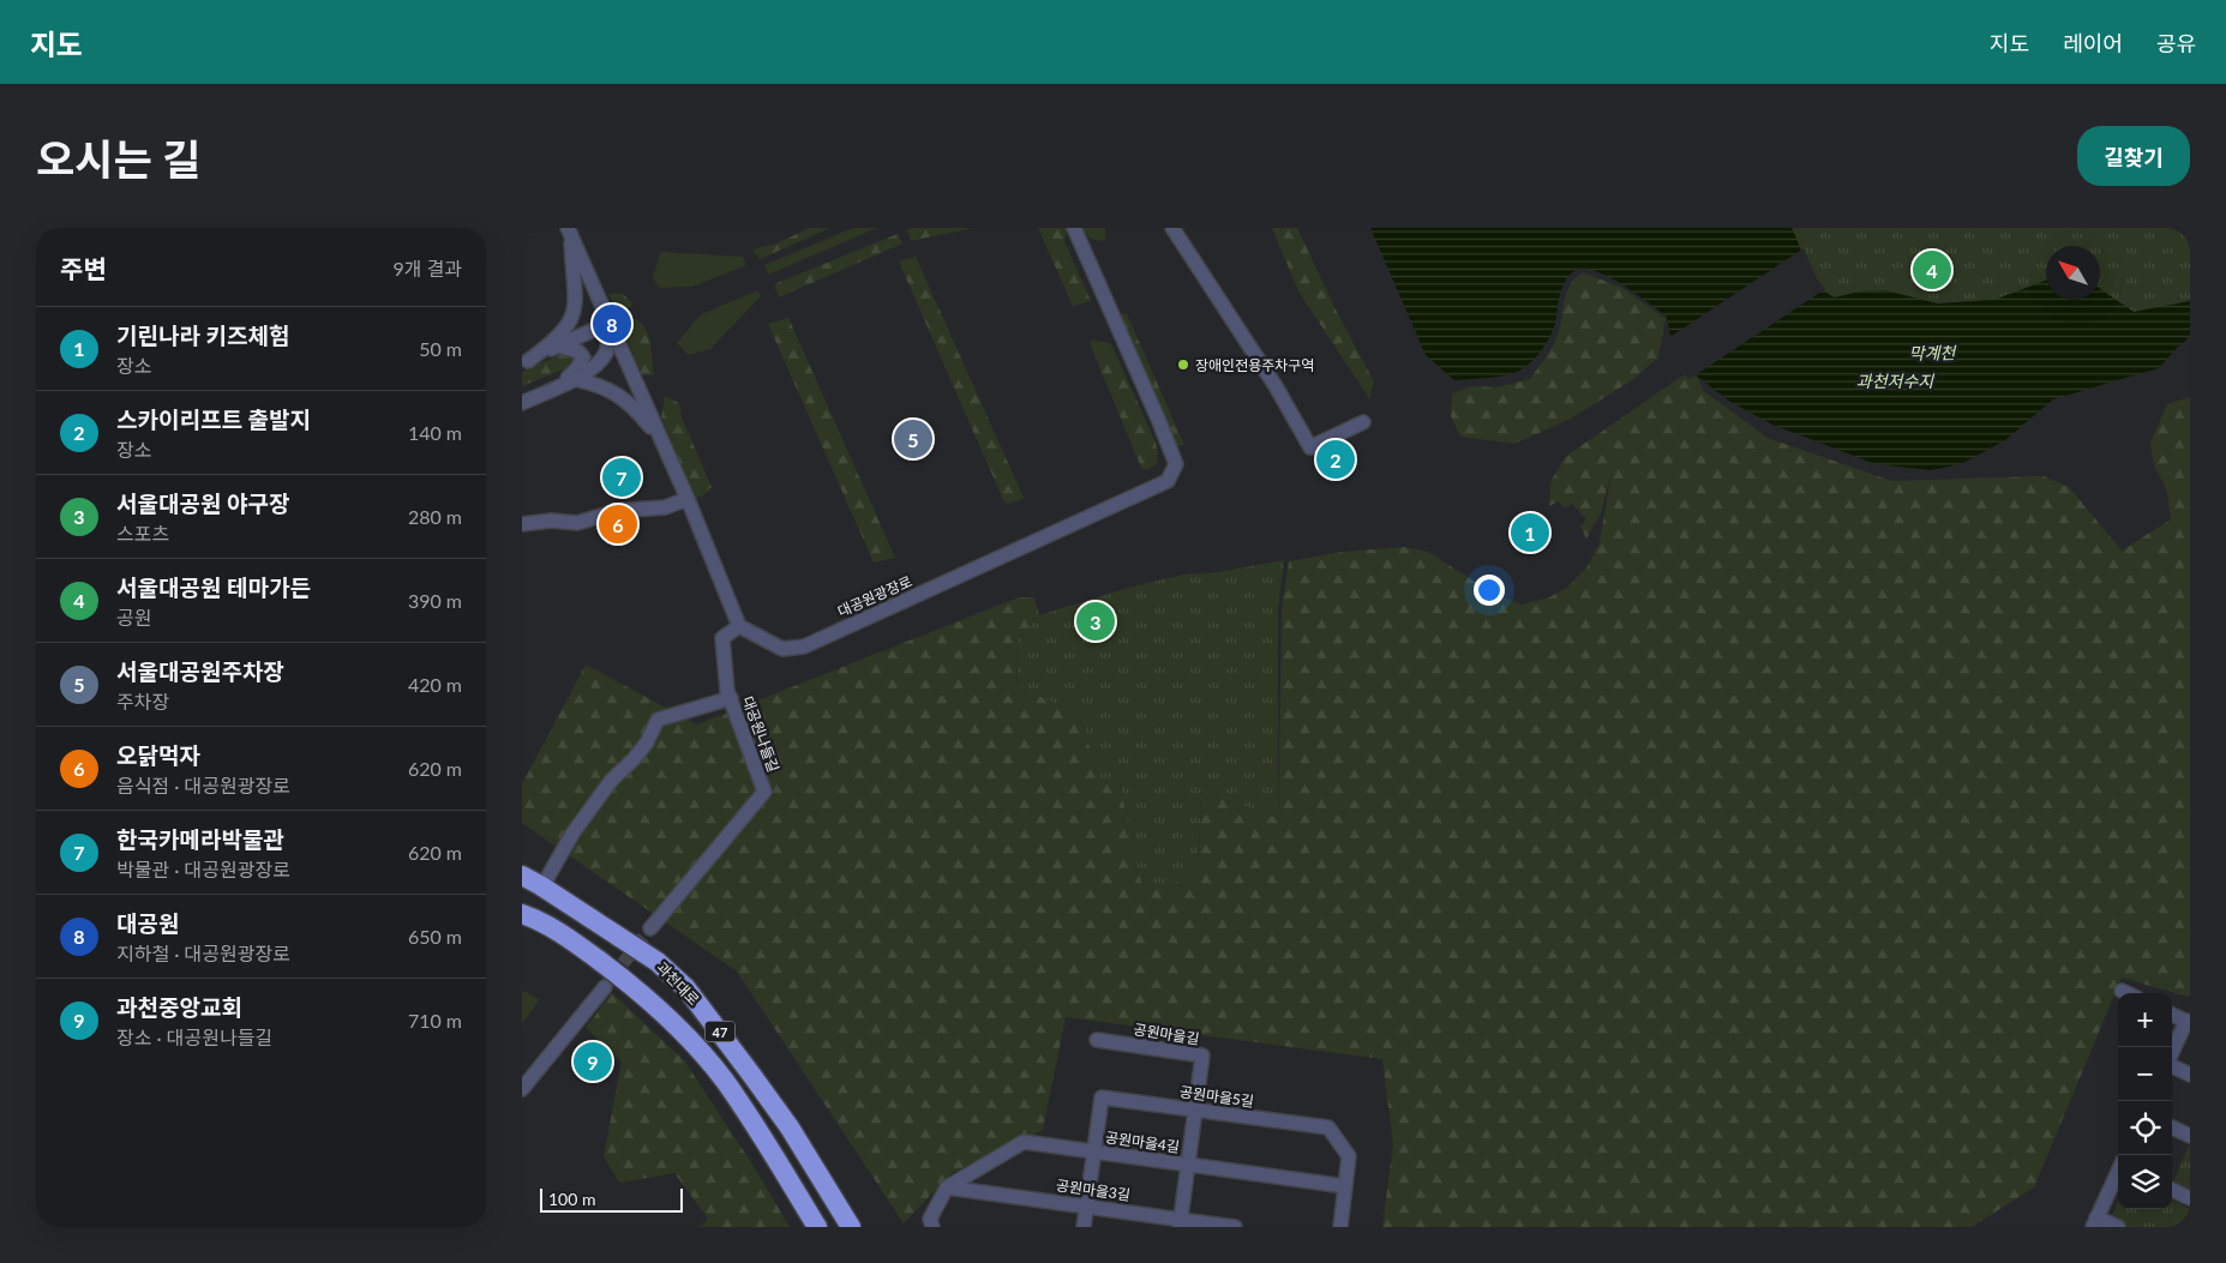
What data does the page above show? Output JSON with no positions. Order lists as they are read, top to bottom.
{
  "streets": {
    "highway": ["과천대로", "47"],
    "street": [
      "대공원광장로",
      "대공원나들길",
      "공원마을길",
      "공원마을5길",
      "공원마을4길",
      "공원마을3길"
    ]
  },
  "crossings": [
    ["대공원광장로", "대공원나들길"],
    ["공원마을길", "공원마을5길"],
    ["공원마을길", "공원마을4길"],
    ["공원마을길", "공원마을3길"],
    ["공원마을5길", "공원마을4길"],
    ["공원마을4길", "공원마을3길"]
  ],
  "water": ["막계천", "과천저수지"],
  "places": ["장애인전용주차구역"],
  "scale_bar": "100 m",
  "north": "top left",
  "page": {
    "header": "지도",
    "nav": ["지도", "레이어", "공유"],
    "title": "오시는 길",
    "buttons": "길찾기",
    "heading": ["주변", "9개 결과"],
    "pins": [
      "4",
      "8",
      "5",
      "2",
      "7",
      "6",
      "1",
      "3",
      "9"
    ],
    "list": [
      {
        "mark": "1",
        "name": "기린나라 키즈체험",
        "note": "장소",
        "value": "50 m"
      },
      {
        "mark": "2",
        "name": "스카이리프트 출발지",
        "note": "장소",
        "value": "140 m"
      },
      {
        "mark": "3",
        "name": "서울대공원 야구장",
        "note": "스포츠",
        "value": "280 m"
      },
      {
        "mark": "4",
        "name": "서울대공원 테마가든",
        "note": "공원",
        "value": "390 m"
      },
      {
        "mark": "5",
        "name": "서울대공원주차장",
        "note": "주차장",
        "value": "420 m"
      },
      {
        "mark": "6",
        "name": "오닭먹자",
        "note": "음식점 · 대공원광장로",
        "value": "620 m"
      },
      {
        "mark": "7",
        "name": "한국카메라박물관",
        "note": "박물관 · 대공원광장로",
        "value": "620 m"
      },
      {
        "mark": "8",
        "name": "대공원",
        "note": "지하철 · 대공원광장로",
        "value": "650 m"
      },
      {
        "mark": "9",
        "name": "과천중앙교회",
        "note": "장소 · 대공원나들길",
        "value": "710 m"
      }
    ],
    "map_buttons": ["+", "−"],
    "scale": "100 m"
  }
}
